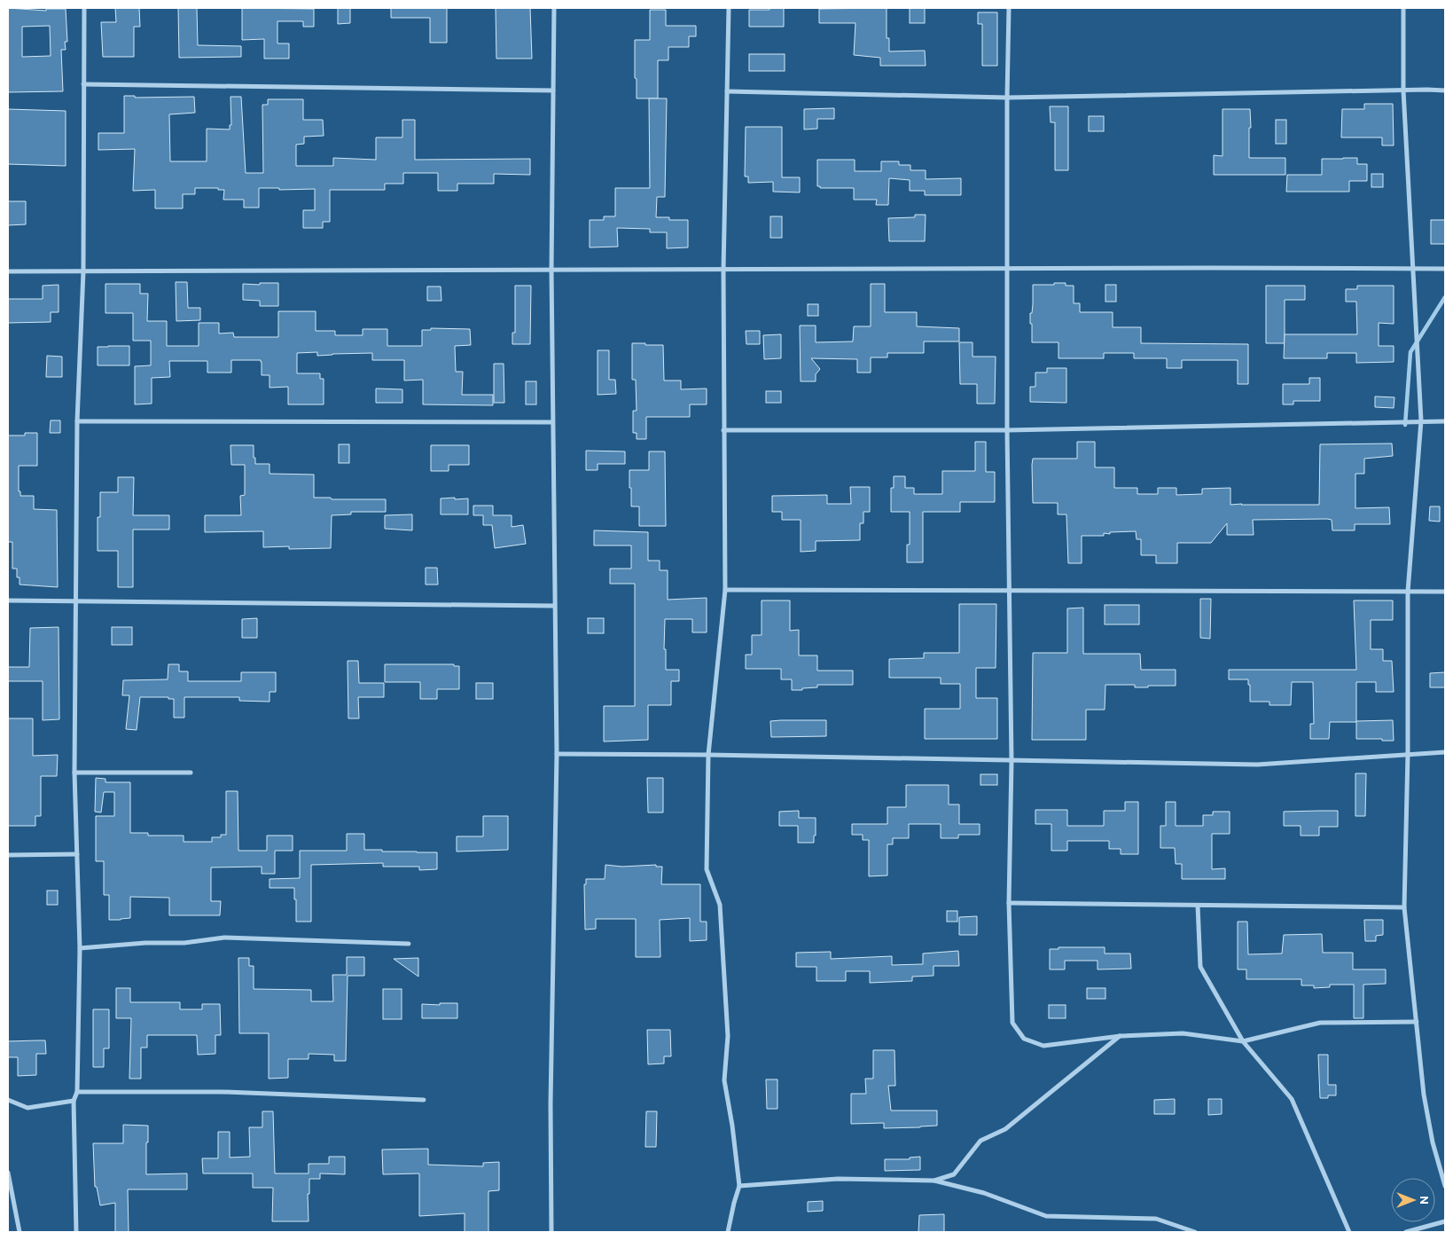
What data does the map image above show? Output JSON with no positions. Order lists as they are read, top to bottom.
{
  "north": "right"
}
